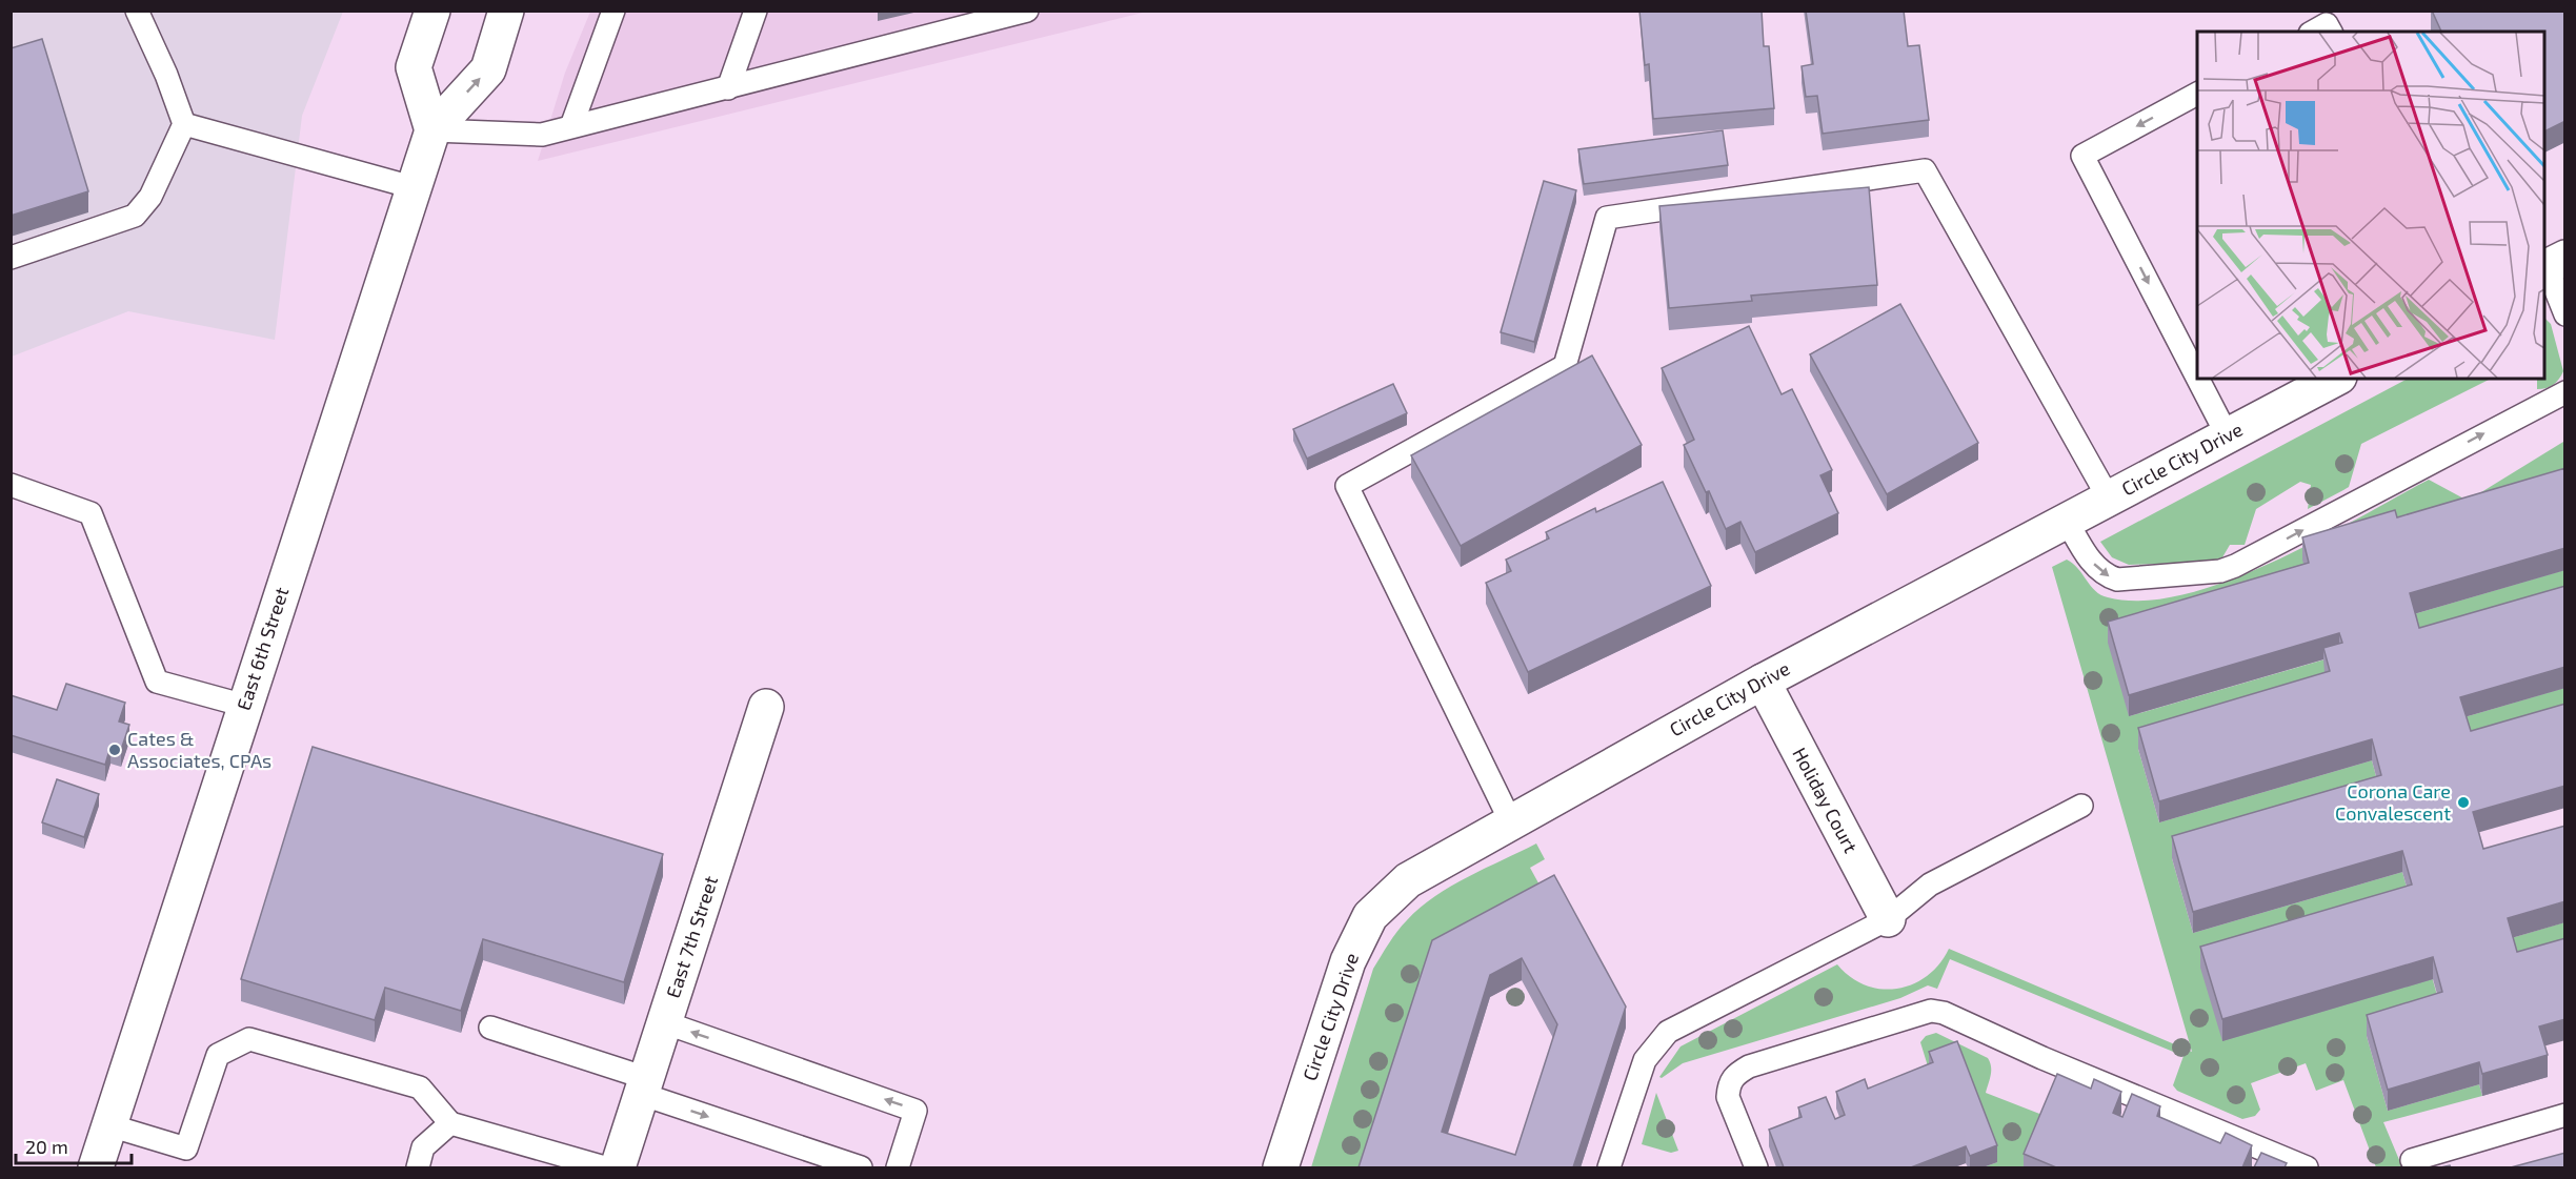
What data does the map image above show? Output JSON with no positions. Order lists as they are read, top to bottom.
{
  "streets": {
    "street": [
      "Circle City Drive",
      "East 6th Street",
      "Holiday Court",
      "East 7th Street"
    ]
  },
  "crossings": [
    ["Circle City Drive", "Holiday Court"]
  ],
  "places": ["Cates & Associates, CPAs", "Corona Care Convalescent"],
  "scale_bar": "20 m"
}
